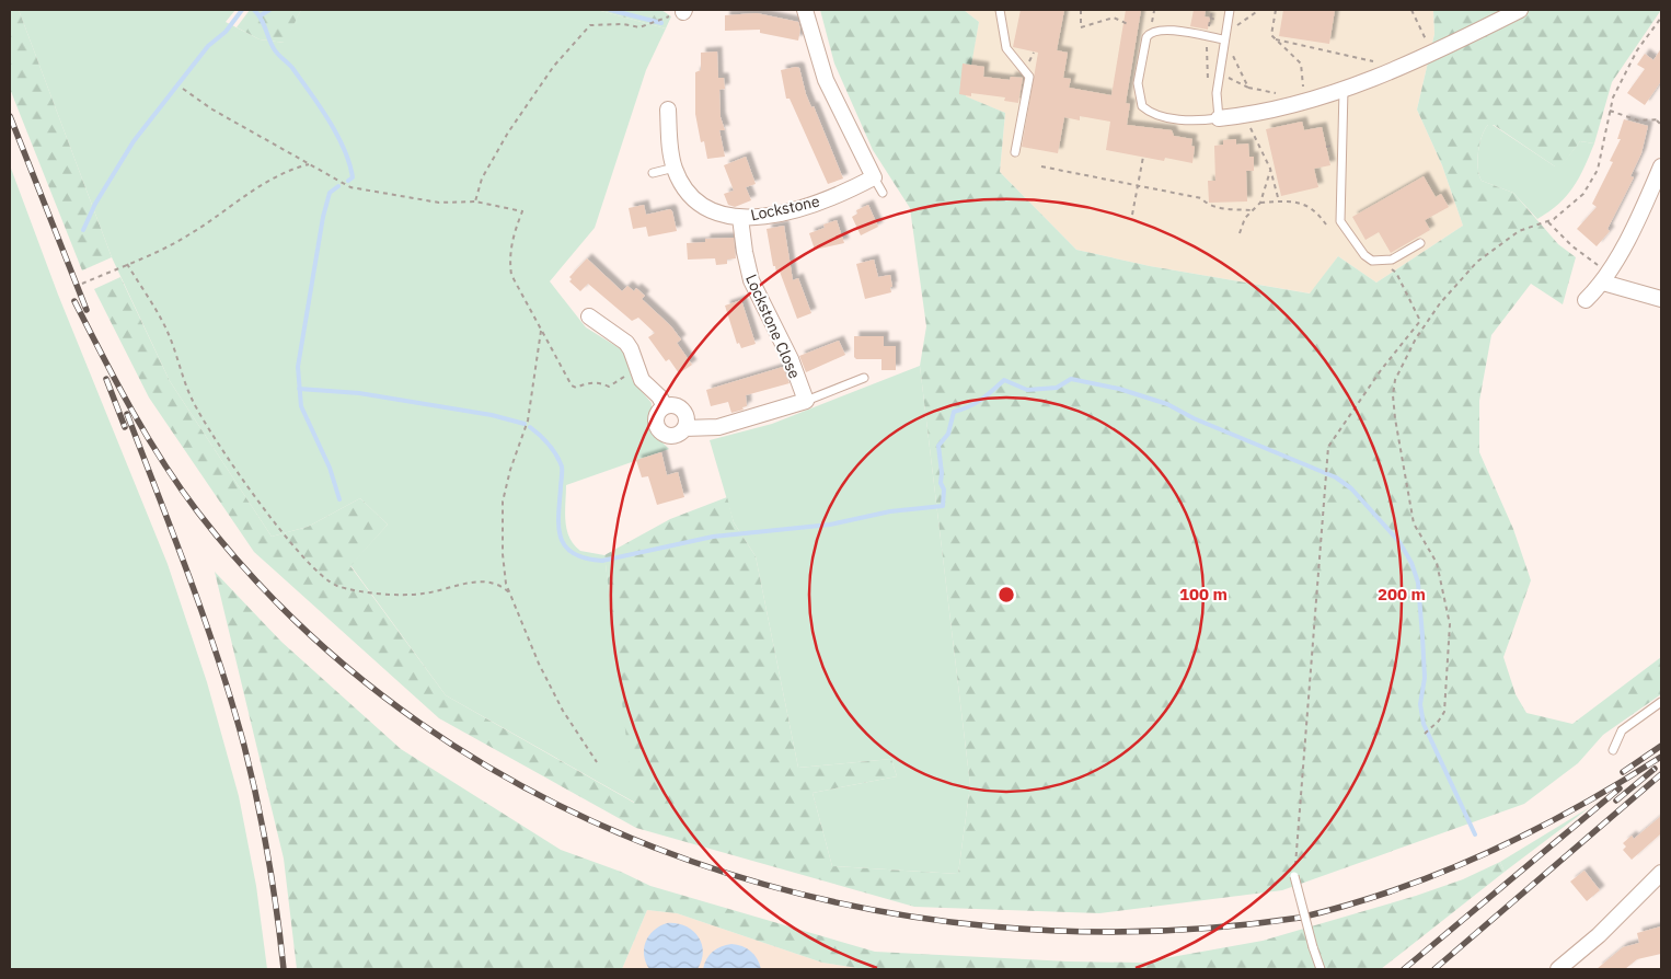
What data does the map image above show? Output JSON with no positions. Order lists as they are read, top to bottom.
{
  "streets": {
    "street": ["Lockstone", "Lockstone Close"]
  },
  "crossings": [
    ["Lockstone", "Lockstone Close"]
  ],
  "rings": ["100 m", "200 m"]
}
